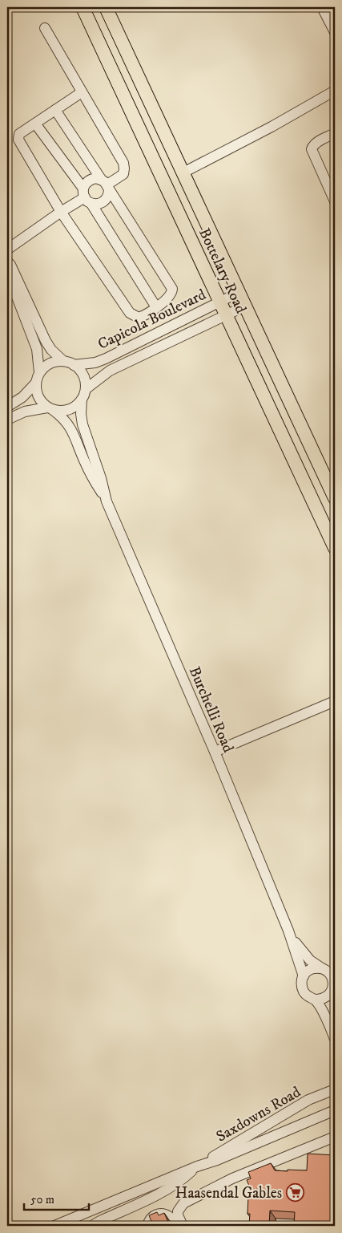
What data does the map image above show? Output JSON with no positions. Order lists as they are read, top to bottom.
{
  "streets": {
    "main road": ["Bottelary Road"],
    "street": ["Capicola Boulevard", "Burchelli Road", "Saxdowns Road"]
  },
  "crossings": [
    ["Bottelary Road", "Capicola Boulevard"],
    ["Capicola Boulevard", "Burchelli Road"]
  ],
  "places": {
    "supermarket": ["Haasendal Gables"]
  },
  "scale_bar": "50 m"
}
